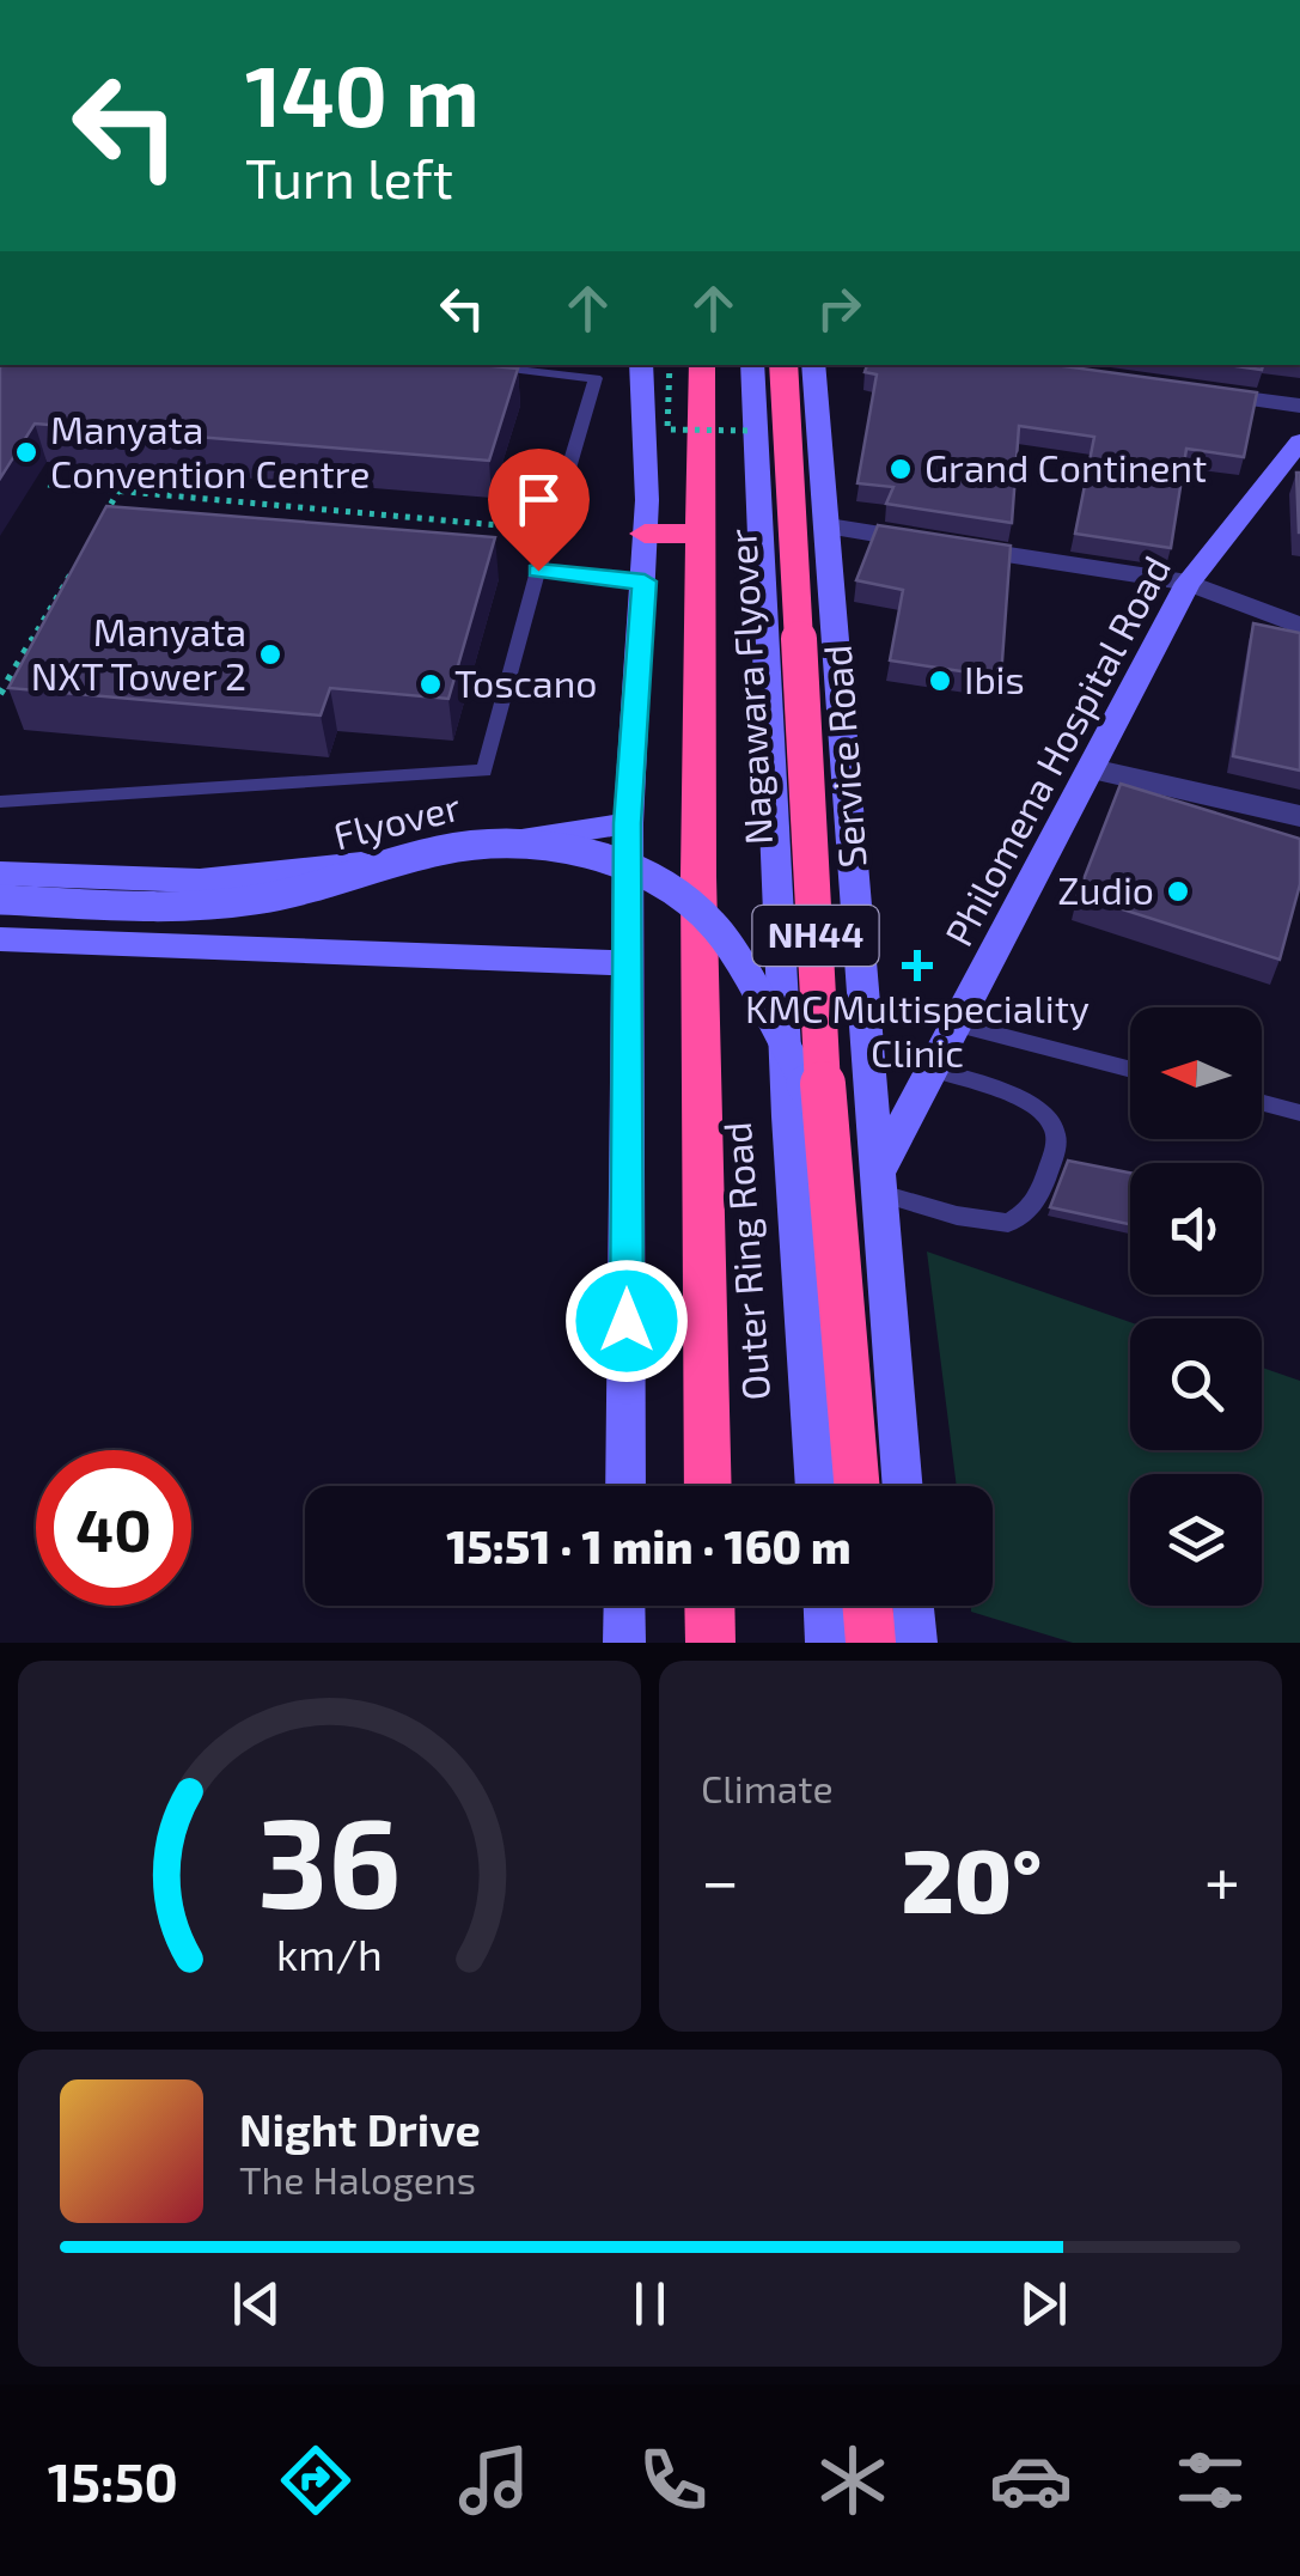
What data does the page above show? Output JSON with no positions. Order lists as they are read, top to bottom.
{
  "streets": {
    "highway": ["Nagawara Flyover", "NH44", "Outer Ring Road"],
    "street": ["Philomena Hospital Road", "Service Road", "Flyover"]
  },
  "crossings": [
    ["Nagawara Flyover", "Flyover"],
    ["Philomena Hospital Road", "Service Road"]
  ],
  "places": {
    "other": [
      "Manyata Convention Centre",
      "Grand Continent",
      "Manyata NXT Tower 2",
      "Ibis",
      "Toscano",
      "Zudio"
    ],
    "health": ["KMC Multispeciality Clinic"]
  },
  "north": "left",
  "page": {
    "turn": ["140 m", "Turn left"],
    "limit": "40",
    "trip": "15:51 · 1 min · 160 m",
    "tile": "Climate",
    "heat": ["−", "20°", "+"],
    "song": ["Night Drive", "The Halogens"],
    "tabs": "15:50",
    "gauge": ["36", "km/h"]
  }
}
